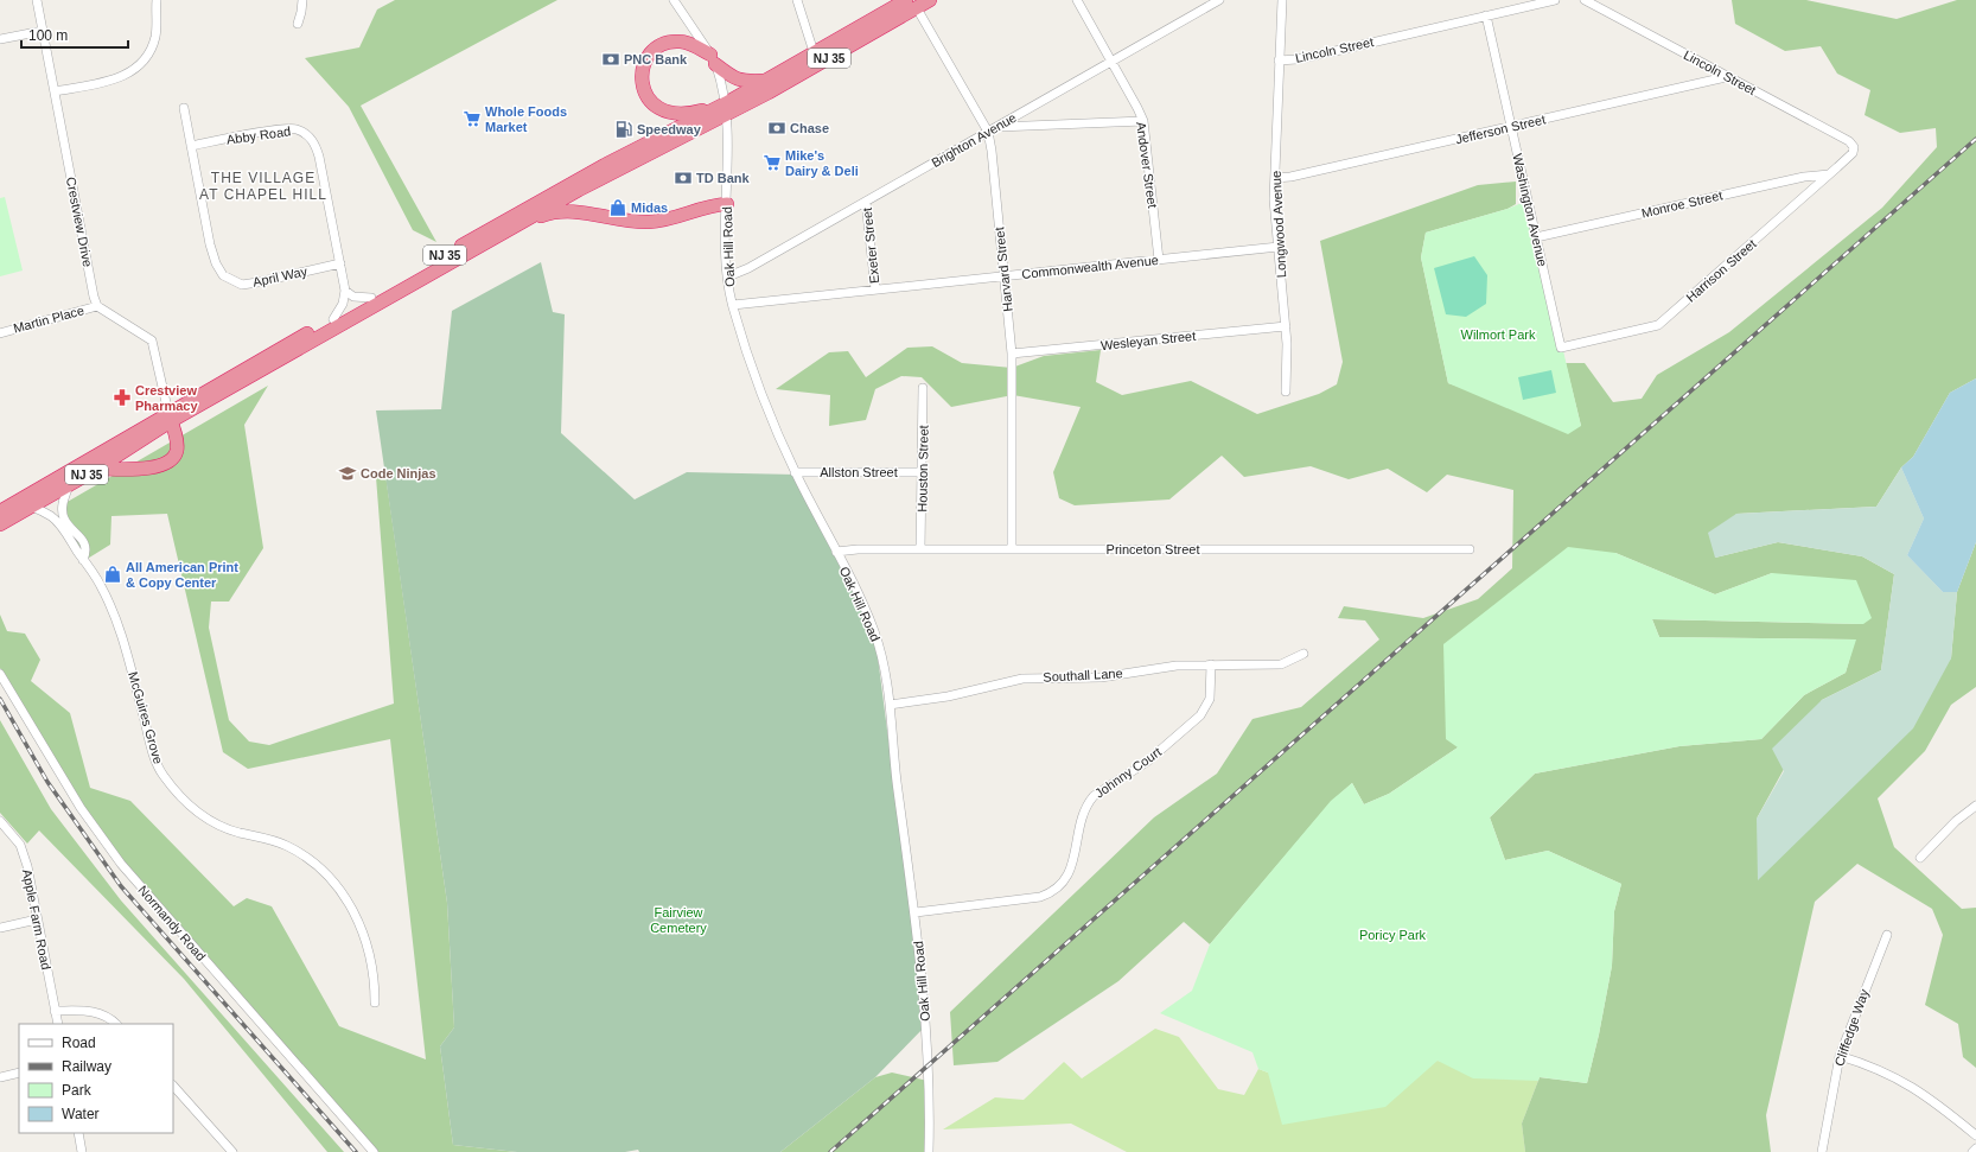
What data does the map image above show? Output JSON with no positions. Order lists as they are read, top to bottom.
{
  "streets": {
    "highway": ["NJ 35"],
    "street": [
      "Lincoln Street",
      "Jefferson Street",
      "Abby Road",
      "Brighton Avenue",
      "Andover Street",
      "Monroe Street",
      "Washington Avenue",
      "Crestview Drive",
      "Longwood Avenue",
      "Exeter Street",
      "Oak Hill Road",
      "Commonwealth Avenue",
      "Harvard Street",
      "Harrison Street",
      "April Way",
      "Martin Place",
      "Wesleyan Street",
      "Houston Street",
      "Allston Street",
      "Princeton Street",
      "Southall Lane",
      "McGuires Grove",
      "Johnny Court",
      "Apple Farm Road",
      "Normandy Road",
      "Cliffedge Way"
    ]
  },
  "crossings": [
    ["Lincoln Street", "Jefferson Street"],
    ["Lincoln Street", "Washington Avenue"],
    ["Lincoln Street", "Longwood Avenue"],
    ["Lincoln Street", "Harrison Street"],
    ["NJ 35", "Abby Road"],
    ["NJ 35", "Oak Hill Road"],
    ["NJ 35", "Harvard Street"],
    ["NJ 35", "McGuires Grove"],
    ["Jefferson Street", "Washington Avenue"],
    ["Jefferson Street", "Longwood Avenue"],
    ["Abby Road", "April Way"],
    ["Brighton Avenue", "Andover Street"],
    ["Brighton Avenue", "Exeter Street"],
    ["Brighton Avenue", "Oak Hill Road"],
    ["Brighton Avenue", "Harvard Street"],
    ["Andover Street", "Commonwealth Avenue"],
    ["Monroe Street", "Washington Avenue"],
    ["Monroe Street", "Harrison Street"],
    ["Washington Avenue", "Harrison Street"],
    ["Crestview Drive", "Martin Place"],
    ["Longwood Avenue", "Commonwealth Avenue"],
    ["Longwood Avenue", "Wesleyan Street"],
    ["Exeter Street", "Commonwealth Avenue"],
    ["Oak Hill Road", "Commonwealth Avenue"],
    ["Oak Hill Road", "Allston Street"],
    ["Oak Hill Road", "Princeton Street"],
    ["Oak Hill Road", "Southall Lane"],
    ["Oak Hill Road", "Johnny Court"],
    ["Commonwealth Avenue", "Harvard Street"],
    ["Harvard Street", "Wesleyan Street"],
    ["Harvard Street", "Princeton Street"],
    ["Houston Street", "Allston Street"],
    ["Houston Street", "Princeton Street"],
    ["Southall Lane", "Johnny Court"]
  ],
  "districts": ["THE VILLAGE AT CHAPEL HILL"],
  "parks": ["Wilmort Park", "Fairview Cemetery", "Poricy Park"],
  "places": {
    "bank": ["PNC Bank", "Chase", "TD Bank"],
    "supermarket": ["Whole Foods Market", "Mike's Dairy & Deli"],
    "fuel station": ["Speedway"],
    "shop": ["Midas", "All American Print & Copy Center"],
    "pharmacy": ["Crestview Pharmacy"],
    "school or university": ["Code Ninjas"]
  },
  "legend": [
    "Road",
    "Railway",
    "Park",
    "Water"
  ],
  "scale_bar": "100 m"
}
